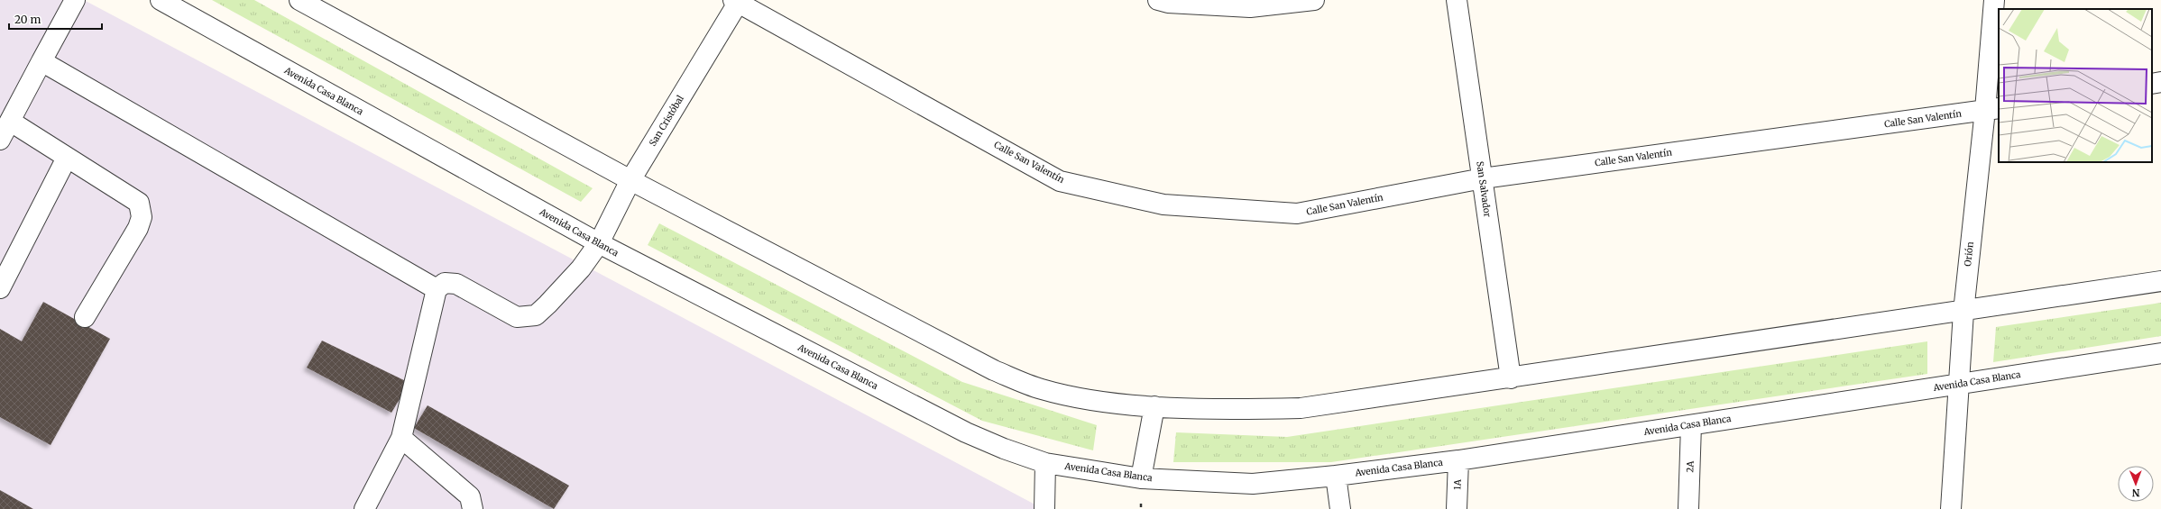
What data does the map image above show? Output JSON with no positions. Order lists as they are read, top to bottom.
{
  "streets": {
    "street": [
      "Avenida Casa Blanca",
      "Calle San Valentín",
      "San Cristóbal",
      "San Salvador",
      "Orión",
      "2A",
      "1A"
    ]
  },
  "crossings": [
    ["Avenida Casa Blanca", "San Cristóbal"],
    ["Avenida Casa Blanca", "Orión"],
    ["Avenida Casa Blanca", "2A"],
    ["Avenida Casa Blanca", "1A"],
    ["Calle San Valentín", "San Cristóbal"],
    ["Calle San Valentín", "San Salvador"],
    ["Calle San Valentín", "Orión"]
  ],
  "scale_bar": "20 m",
  "north": "bottom"
}
